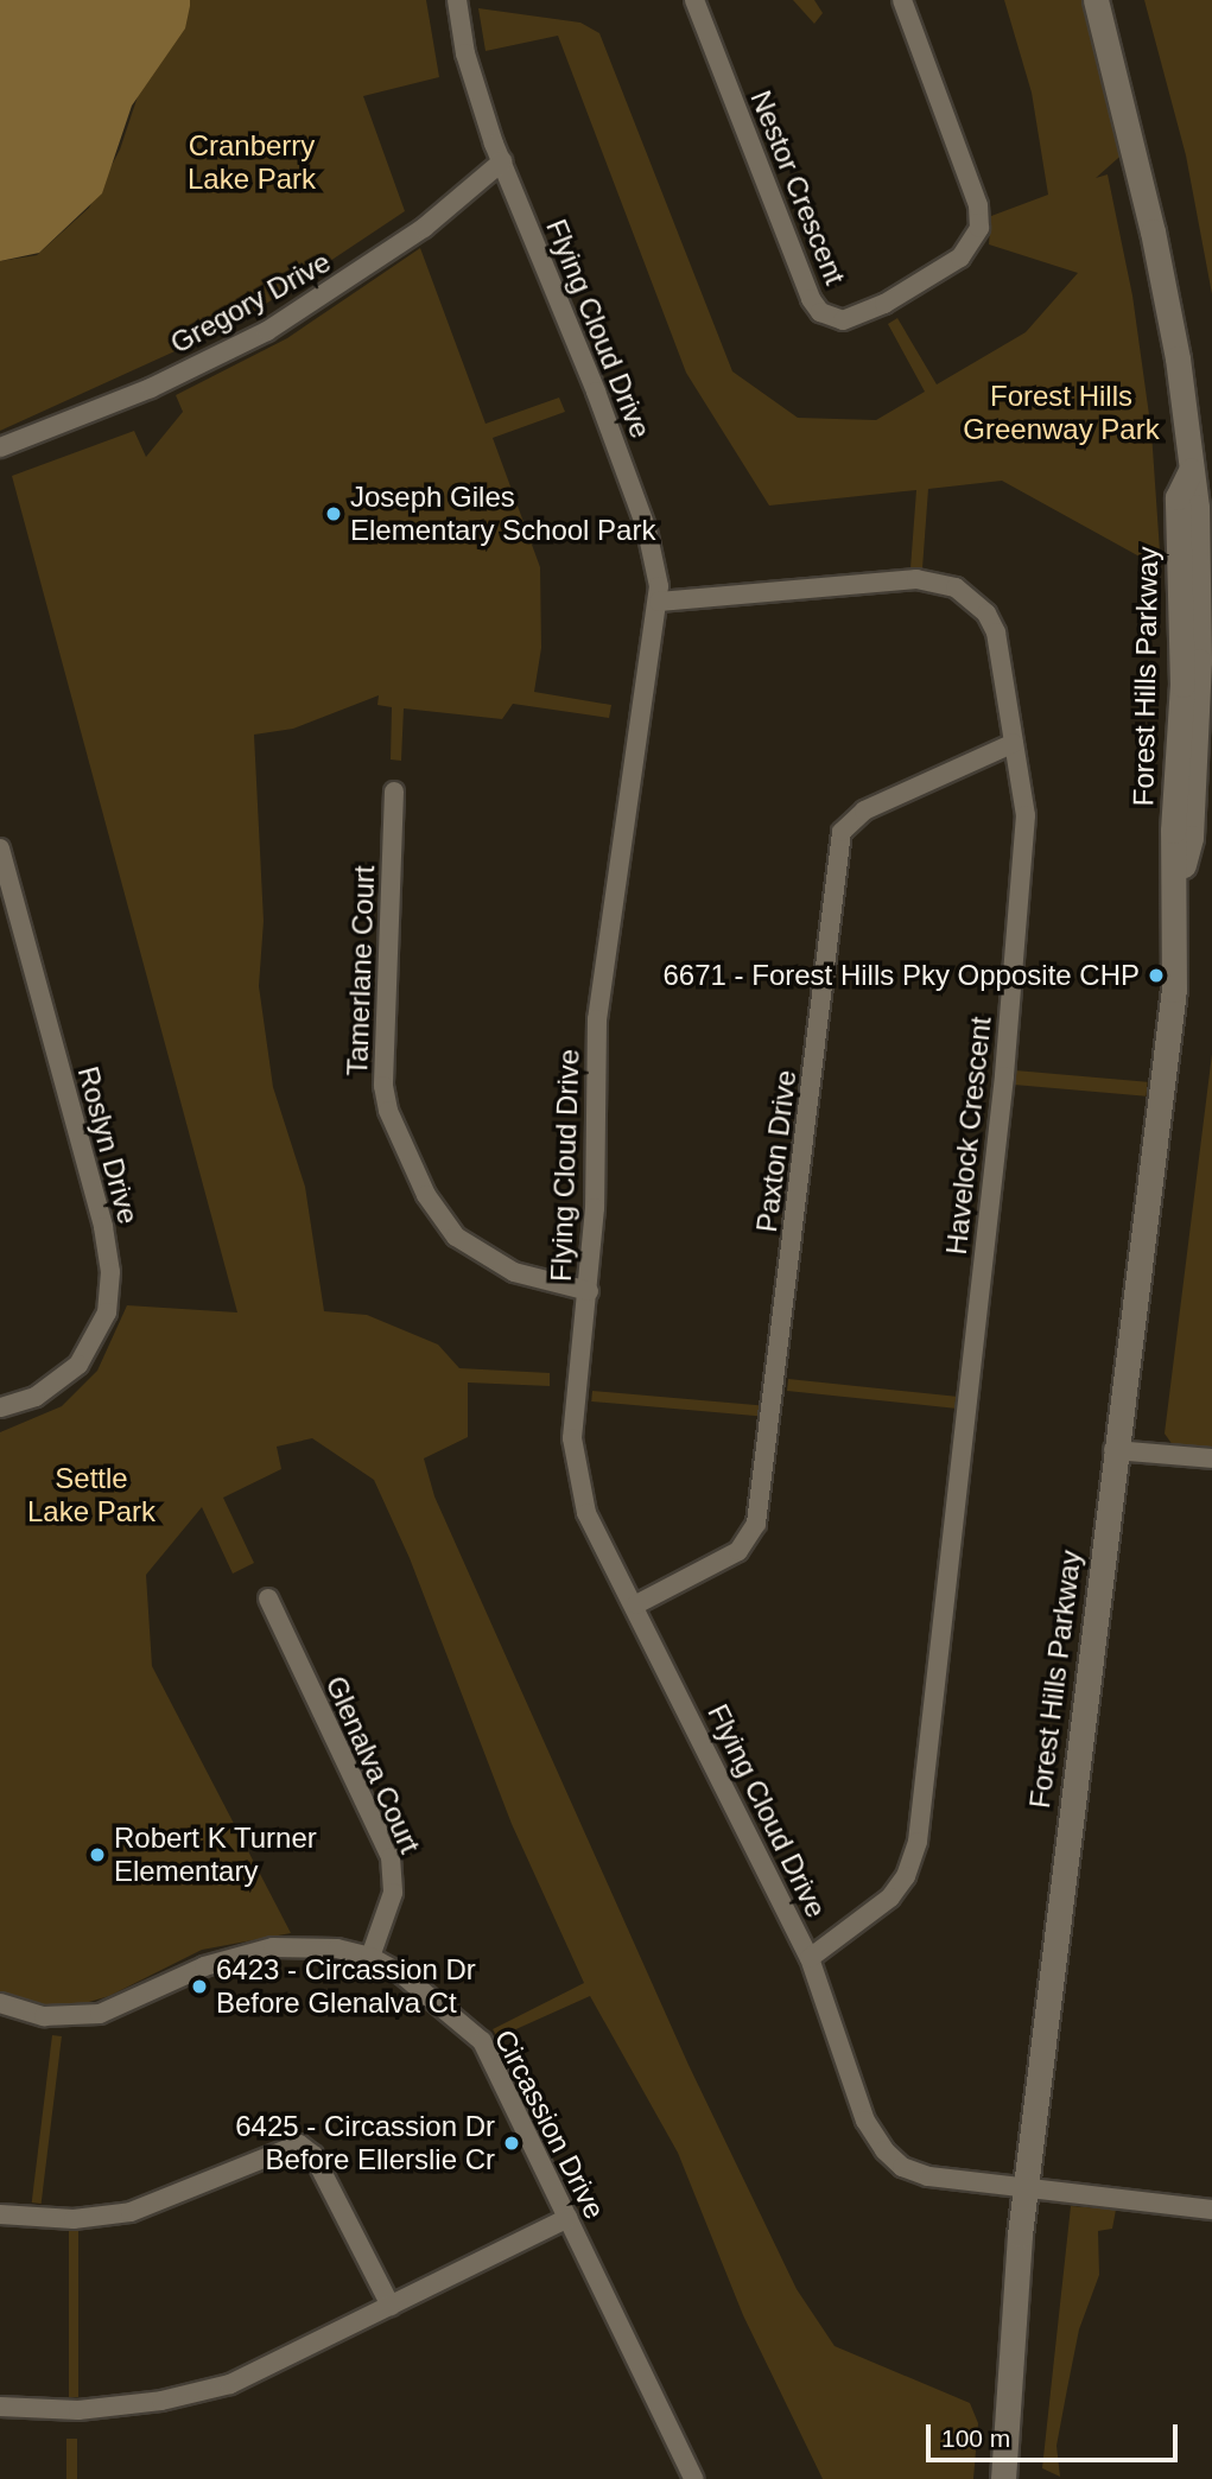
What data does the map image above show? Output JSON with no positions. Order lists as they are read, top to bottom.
{
  "streets": {
    "main road": ["Forest Hills Parkway"],
    "street": [
      "Nestor Crescent",
      "Gregory Drive",
      "Flying Cloud Drive",
      "Tamerlane Court",
      "Havelock Crescent",
      "Roslyn Drive",
      "Paxton Drive",
      "Glenalva Court",
      "Circassion Drive"
    ]
  },
  "crossings": [
    ["Gregory Drive", "Flying Cloud Drive"],
    ["Flying Cloud Drive", "Forest Hills Parkway"],
    ["Flying Cloud Drive", "Tamerlane Court"],
    ["Flying Cloud Drive", "Havelock Crescent"],
    ["Flying Cloud Drive", "Paxton Drive"],
    ["Havelock Crescent", "Paxton Drive"],
    ["Glenalva Court", "Circassion Drive"]
  ],
  "parks": ["Cranberry Lake Park", "Forest Hills Greenway Park", "Settle Lake Park"],
  "places": [
    "Joseph Giles Elementary School Park",
    "6671 - Forest Hills Pky Opposite CHP",
    "Robert K Turner Elementary",
    "6423 - Circassion Dr Before Glenalva Ct",
    "6425 - Circassion Dr Before Ellerslie Cr"
  ],
  "scale_bar": "100 m"
}
